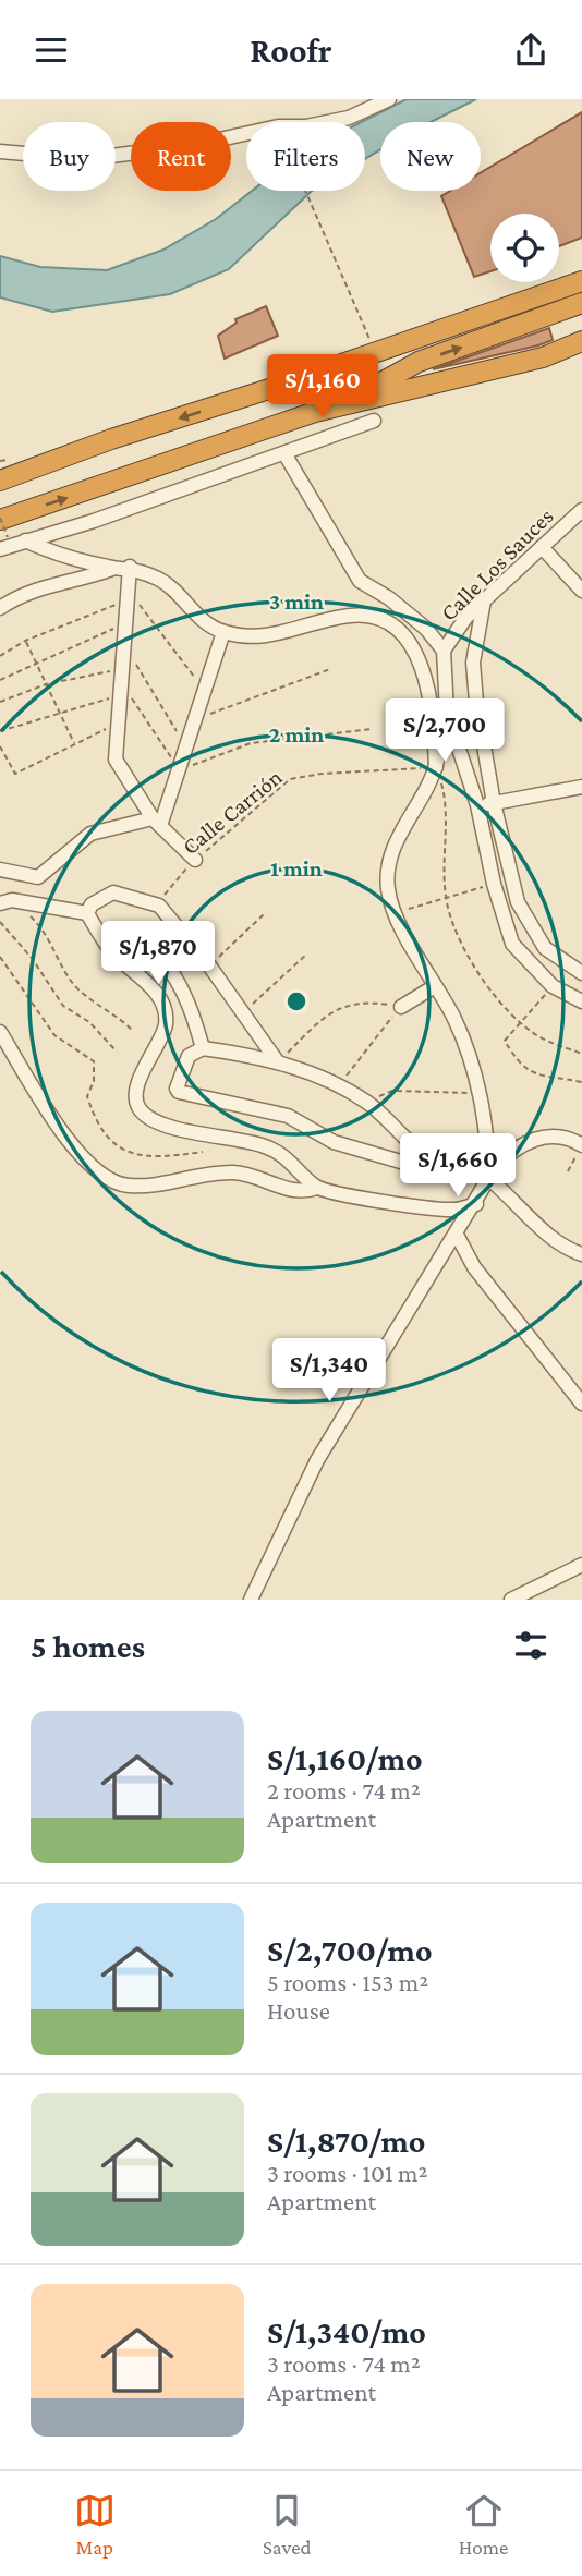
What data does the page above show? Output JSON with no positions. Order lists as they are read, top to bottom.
{
  "streets": {
    "street": ["Calle Los Sauces"],
    "path": ["Calle Carrión"]
  },
  "page": {
    "header": "Roofr",
    "chip": [
      "Buy",
      "Rent",
      "Filters",
      "New"
    ],
    "price": [
      "S/1,160",
      "S/2,700",
      "S/1,870",
      "S/1,660",
      "S/1,340"
    ],
    "heading": "5 homes",
    "list": [
      {
        "name": "S/1,160/mo",
        "note": "2 rooms · 74 m² · Apartment"
      },
      {
        "name": "S/2,700/mo",
        "note": "5 rooms · 153 m² · House"
      },
      {
        "name": "S/1,870/mo",
        "note": "3 rooms · 101 m² · Apartment"
      },
      {
        "name": "S/1,340/mo",
        "note": "3 rooms · 74 m² · Apartment"
      }
    ],
    "tabs": ["Map", "Saved", "Home"]
  },
  "rings": ["3 min", "2 min", "1 min"]
}
